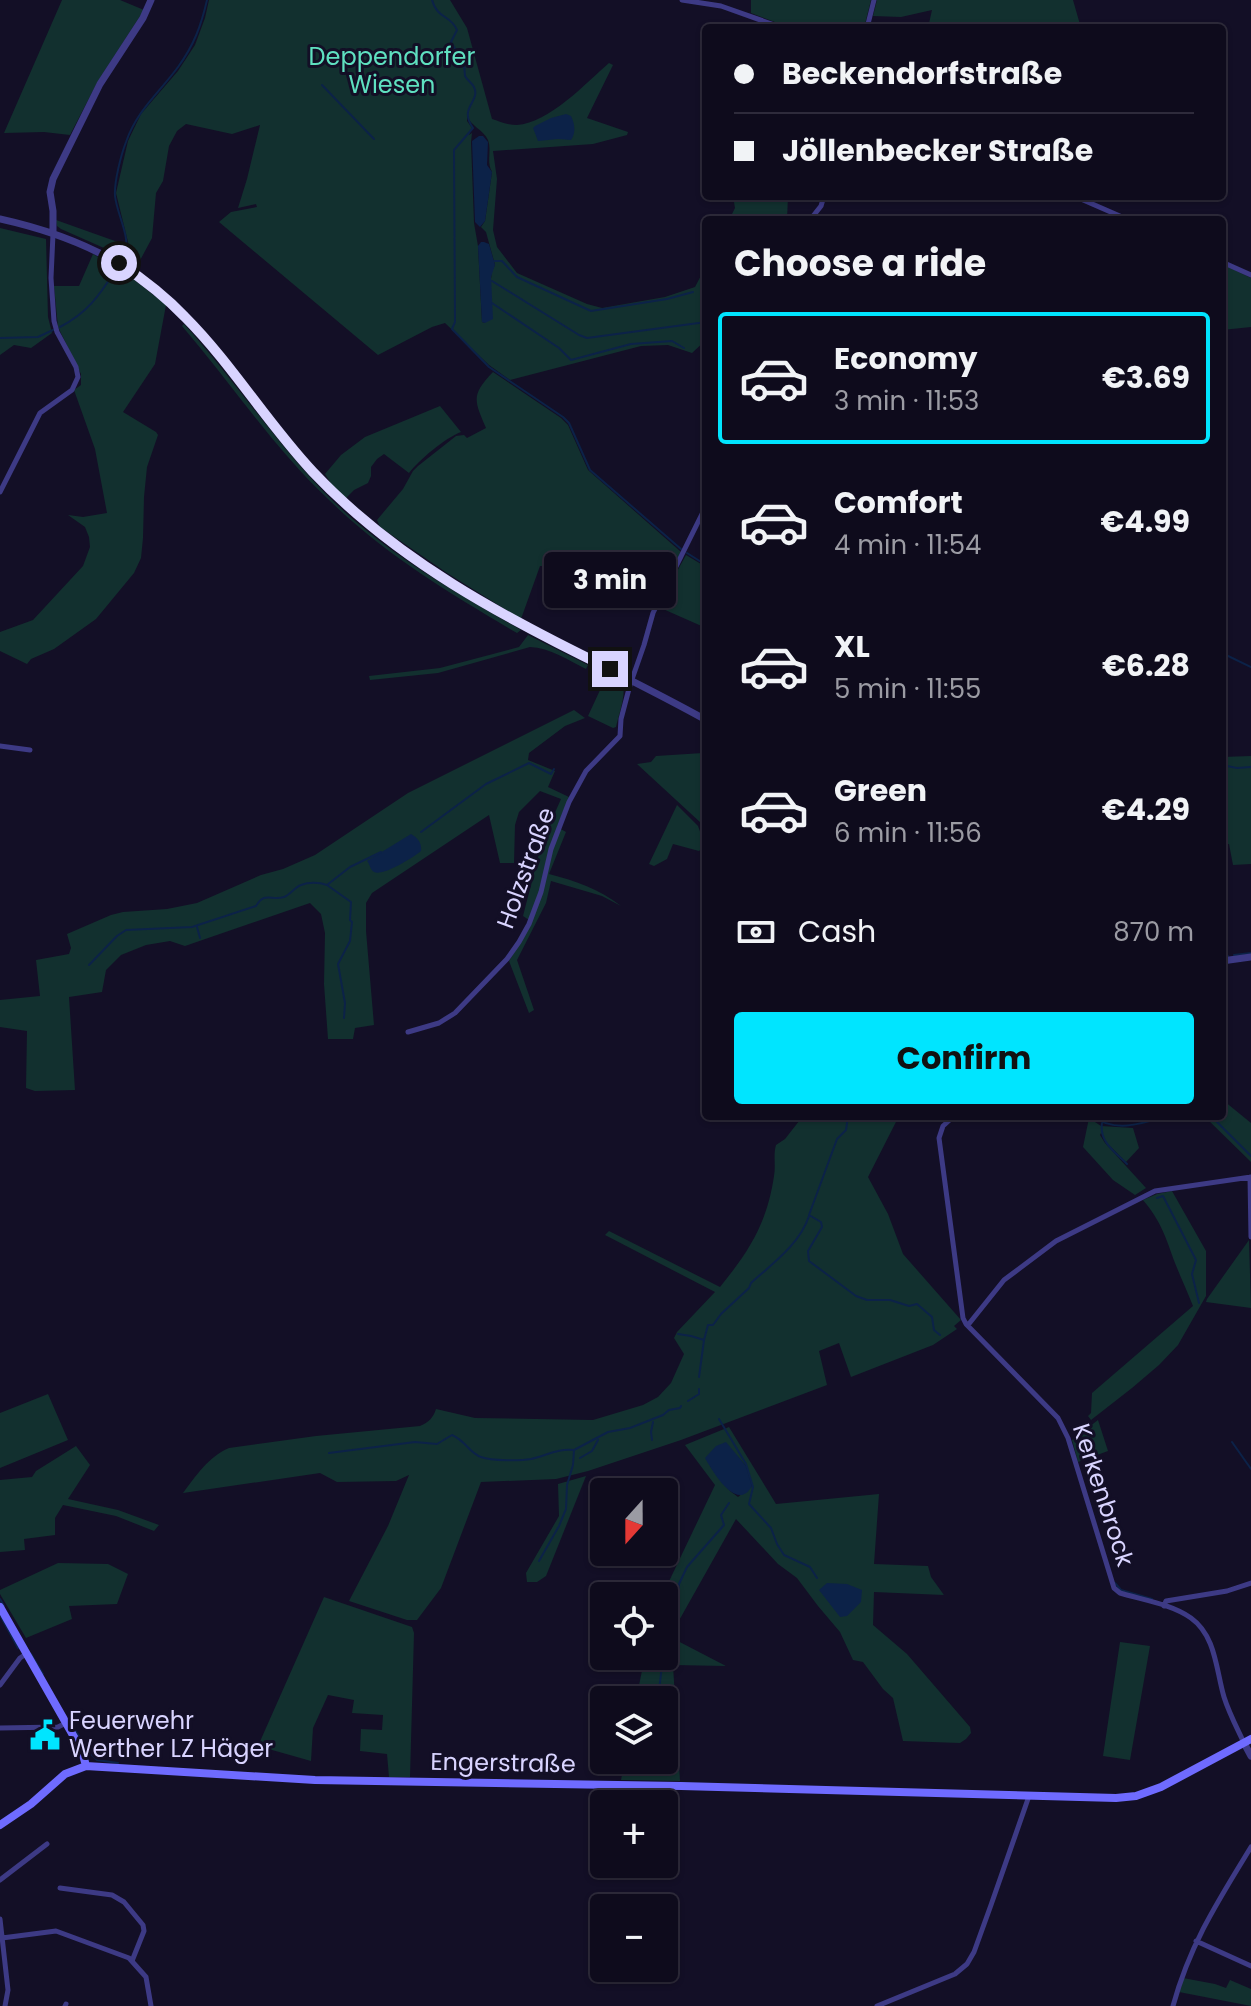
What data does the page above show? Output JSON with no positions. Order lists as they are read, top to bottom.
{
  "streets": {
    "main road": ["Engerstraße"],
    "street": ["Holzstraße", "Kerkenbrock"]
  },
  "crossings": [
    ["Kerkenbrock", "Engerstraße"]
  ],
  "parks": ["Deppendorfer Wiesen"],
  "places": {
    "public building": ["Feuerwehr Werther LZ Häger"]
  },
  "north": "bottom",
  "page": {
    "banner": ["Beckendorfstraße", "Jöllenbecker Straße"],
    "heading": "Choose a ride",
    "list": [
      {
        "name": "Economy",
        "note": "3 min · 11:53",
        "value": "€3.69"
      },
      {
        "name": "Comfort",
        "note": "4 min · 11:54",
        "value": "€4.99"
      },
      {
        "name": "XL",
        "note": "5 min · 11:55",
        "value": "€6.28"
      },
      {
        "name": "Green",
        "note": "6 min · 11:56",
        "value": "€4.29"
      }
    ],
    "bubble": "3 min",
    "pay": ["Cash", "870 m"],
    "buttons": "Confirm",
    "map_buttons": ["+", "−"]
  }
}
